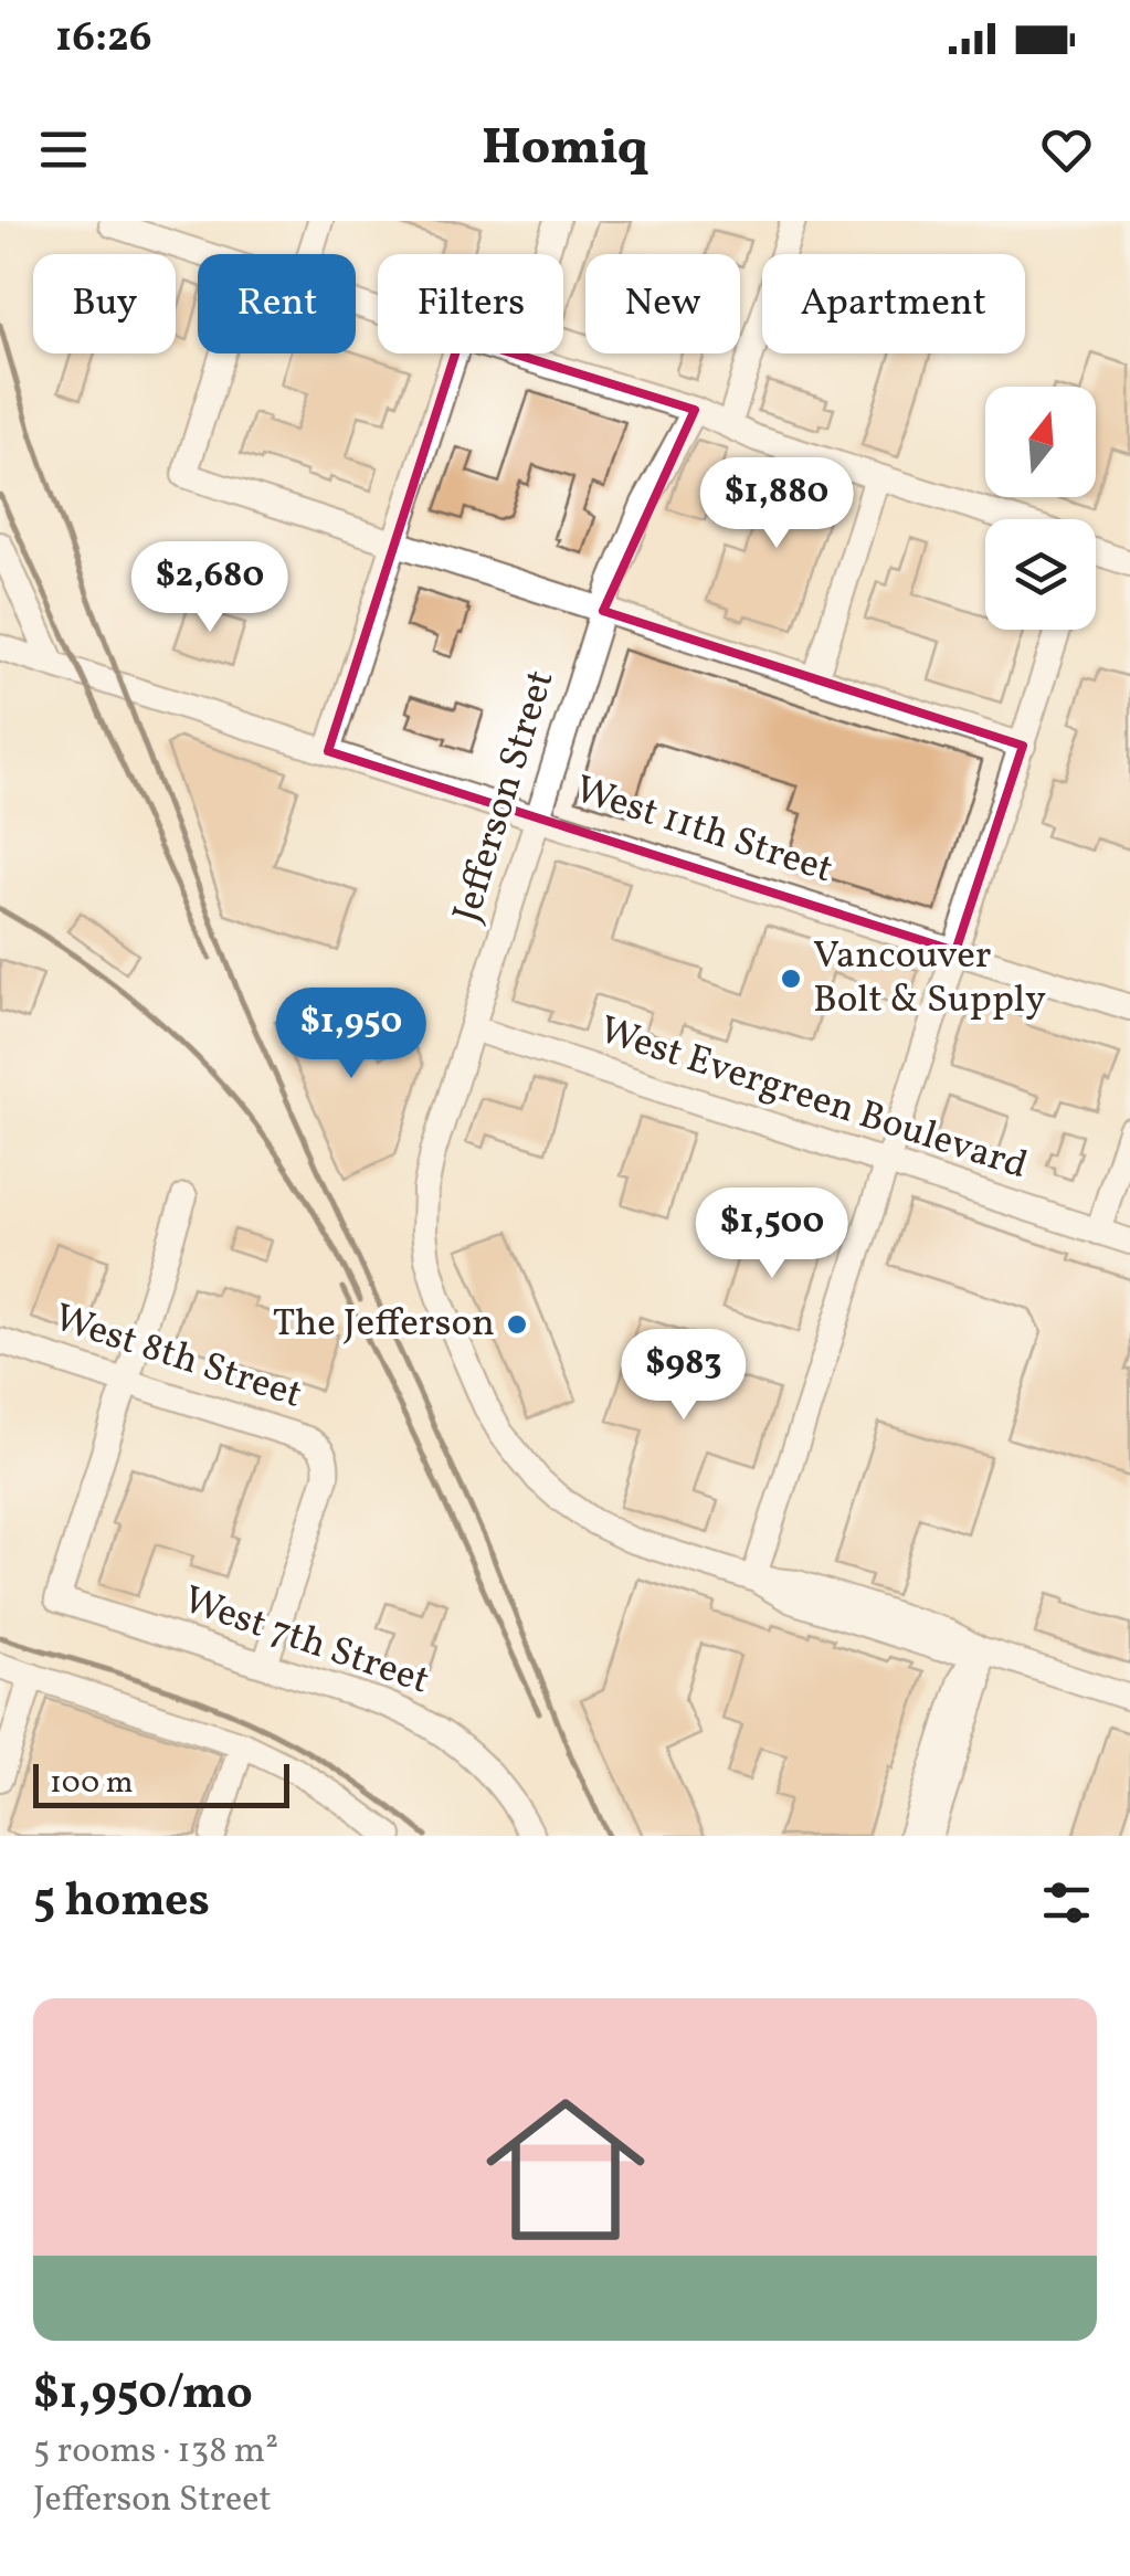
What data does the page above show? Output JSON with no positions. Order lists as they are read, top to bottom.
{
  "streets": {
    "street": [
      "Jefferson Street",
      "West 11th Street",
      "West Evergreen Boulevard",
      "West 8th Street",
      "West 7th Street"
    ]
  },
  "crossings": [
    ["Jefferson Street", "West 11th Street"],
    ["Jefferson Street", "West Evergreen Boulevard"],
    ["West 8th Street", "West 7th Street"]
  ],
  "places": ["Vancouver Bolt & Supply", "The Jefferson"],
  "scale_bar": "100 m",
  "north": "top",
  "page": {
    "status": "16:26",
    "header": "Homiq",
    "chip": [
      "Buy",
      "Rent",
      "Filters",
      "New",
      "Apartment"
    ],
    "price": [
      "$1,880",
      "$2,680",
      "$1,950",
      "$1,500",
      "$983"
    ],
    "scale": "100 m",
    "heading": "5 homes",
    "list": [
      {
        "name": "$1,950/mo",
        "note": "5 rooms · 138 m² · Jefferson Street"
      }
    ]
  }
}
